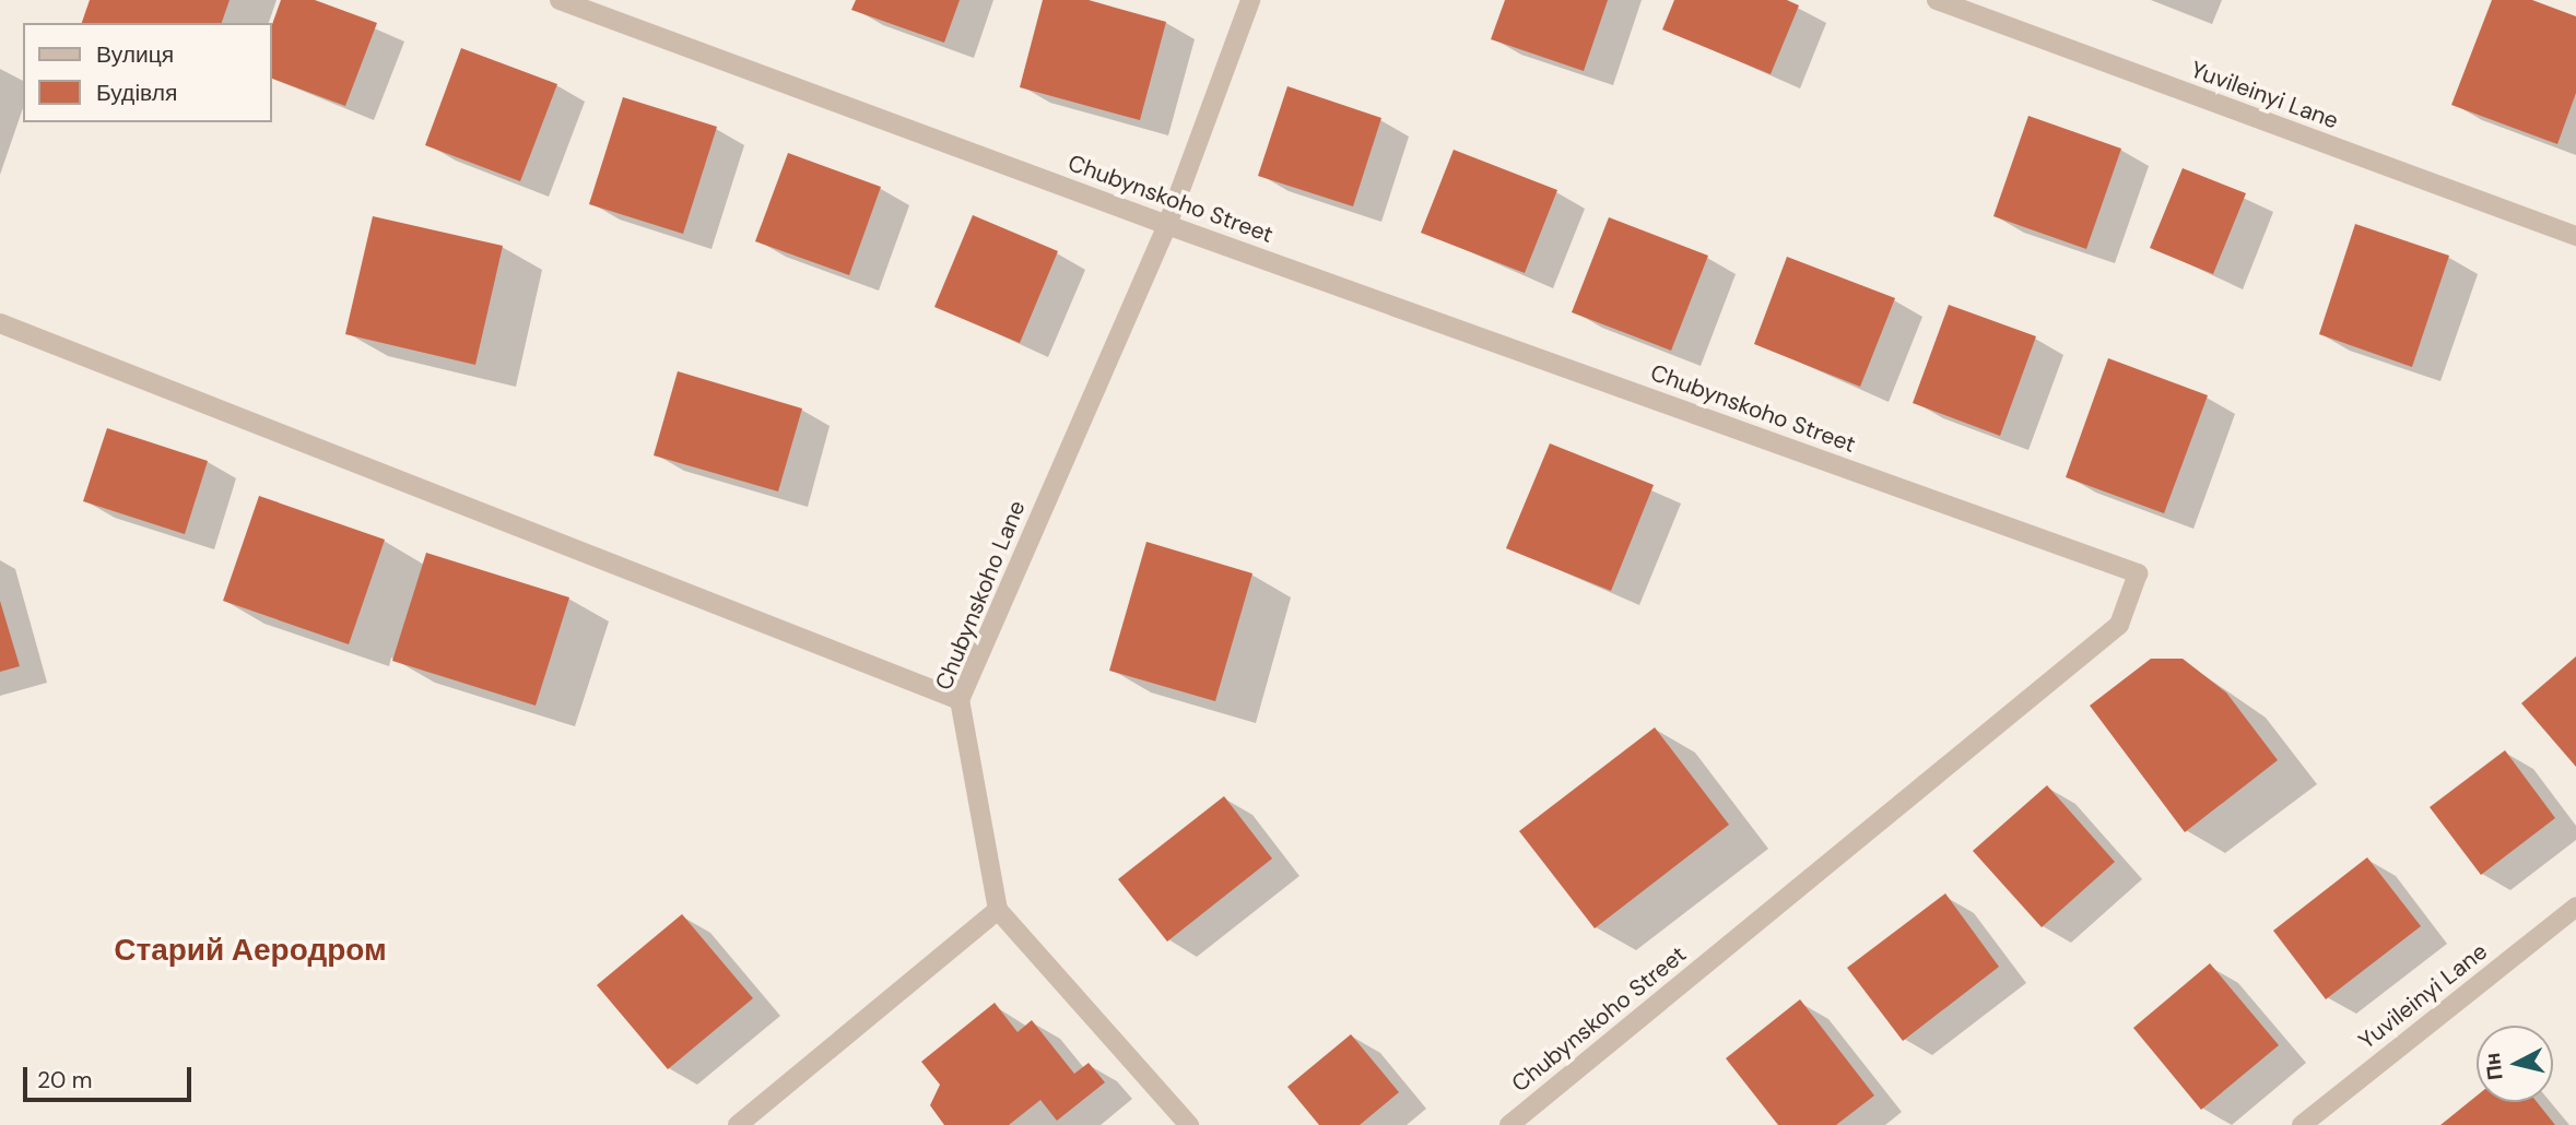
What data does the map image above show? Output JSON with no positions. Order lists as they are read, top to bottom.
{
  "streets": {
    "street": ["Yuvileinyi Lane", "Chubynskoho Street", "Chubynskoho Lane"]
  },
  "crossings": [
    ["Chubynskoho Street", "Chubynskoho Lane"]
  ],
  "districts": ["Старий Аеродром"],
  "legend": ["Вулиця", "Будівля"],
  "scale_bar": "20 m",
  "north": "left"
}
